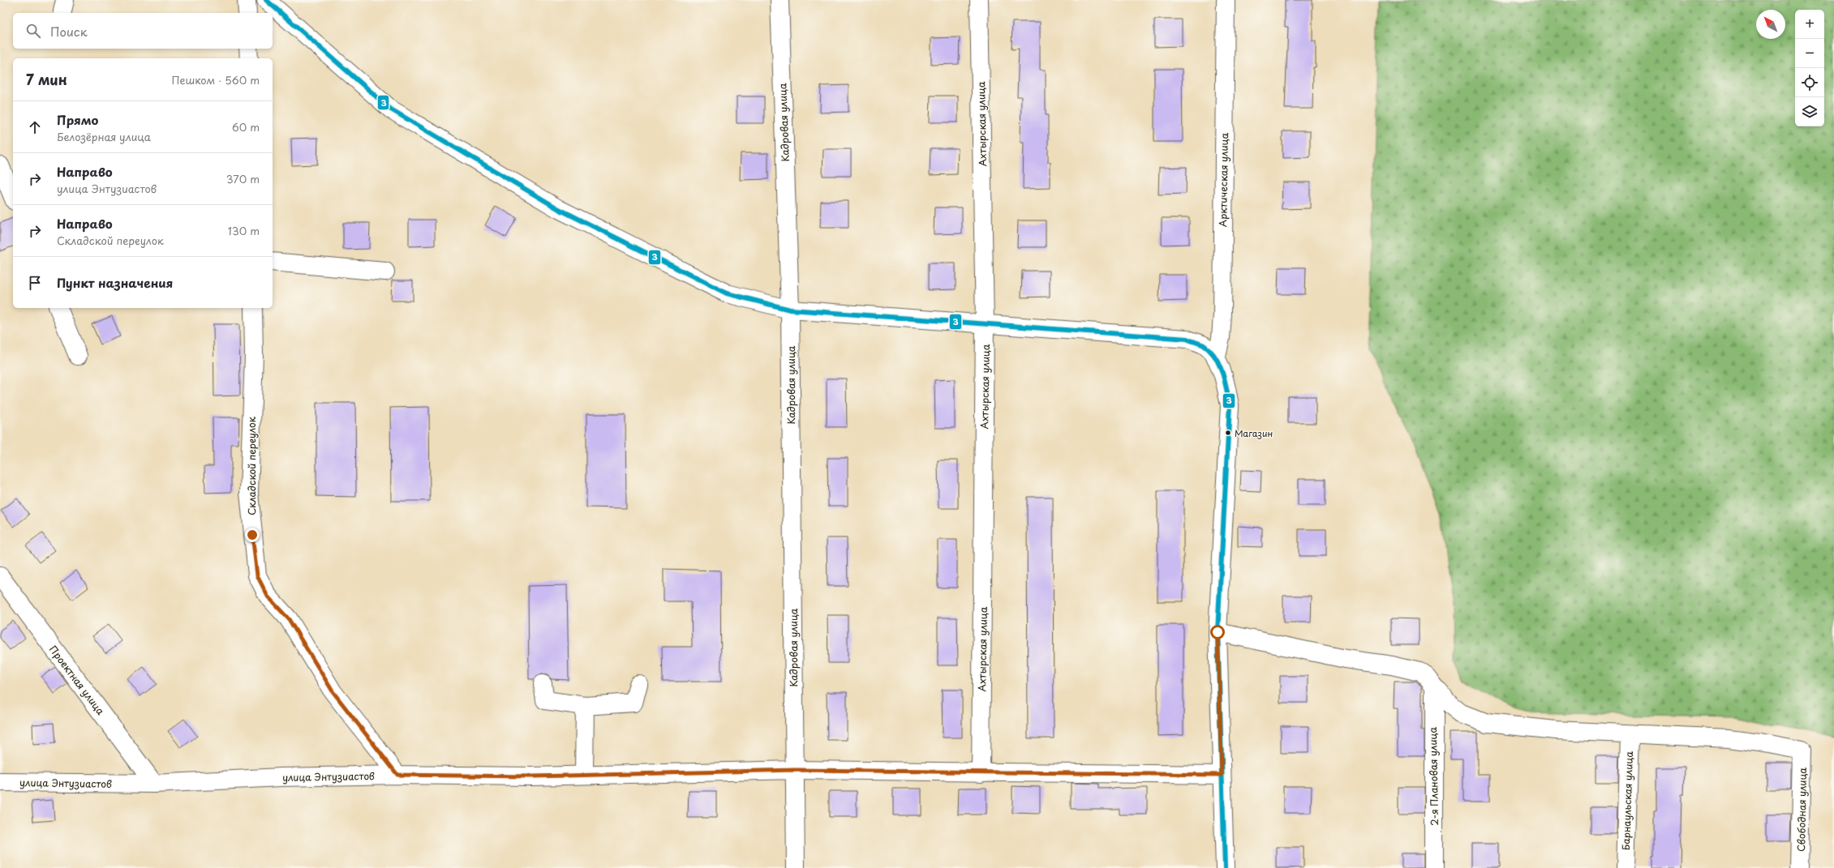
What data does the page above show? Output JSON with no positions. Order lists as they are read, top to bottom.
{
  "streets": {
    "street": [
      "Кадровая улица",
      "Ахтырская улица",
      "Арктическая улица",
      "Складской переулок",
      "Проектная улица",
      "улица Энтузиастов",
      "2-я Плановая улица",
      "Барнаульская улица",
      "Свободная улица"
    ]
  },
  "crossings": [
    ["Кадровая улица", "улица Энтузиастов"],
    ["Ахтырская улица", "улица Энтузиастов"],
    ["Складской переулок", "улица Энтузиастов"],
    ["Проектная улица", "улица Энтузиастов"],
    ["Барнаульская улица", "Свободная улица"]
  ],
  "places": ["Магазин"],
  "lines": ["transit line 3"],
  "north": "top left",
  "page": {
    "map_buttons": ["+", "−"],
    "search": "Поиск",
    "heading": ["7 мин", "Пешком · 560 m"],
    "list": [
      ["Прямо", "Белозёрная улица", "60 m"],
      ["Направо", "улица Энтузиастов", "370 m"],
      ["Направо", "Складской переулок", "130 m"],
      "Пункт назначения"
    ]
  }
}
